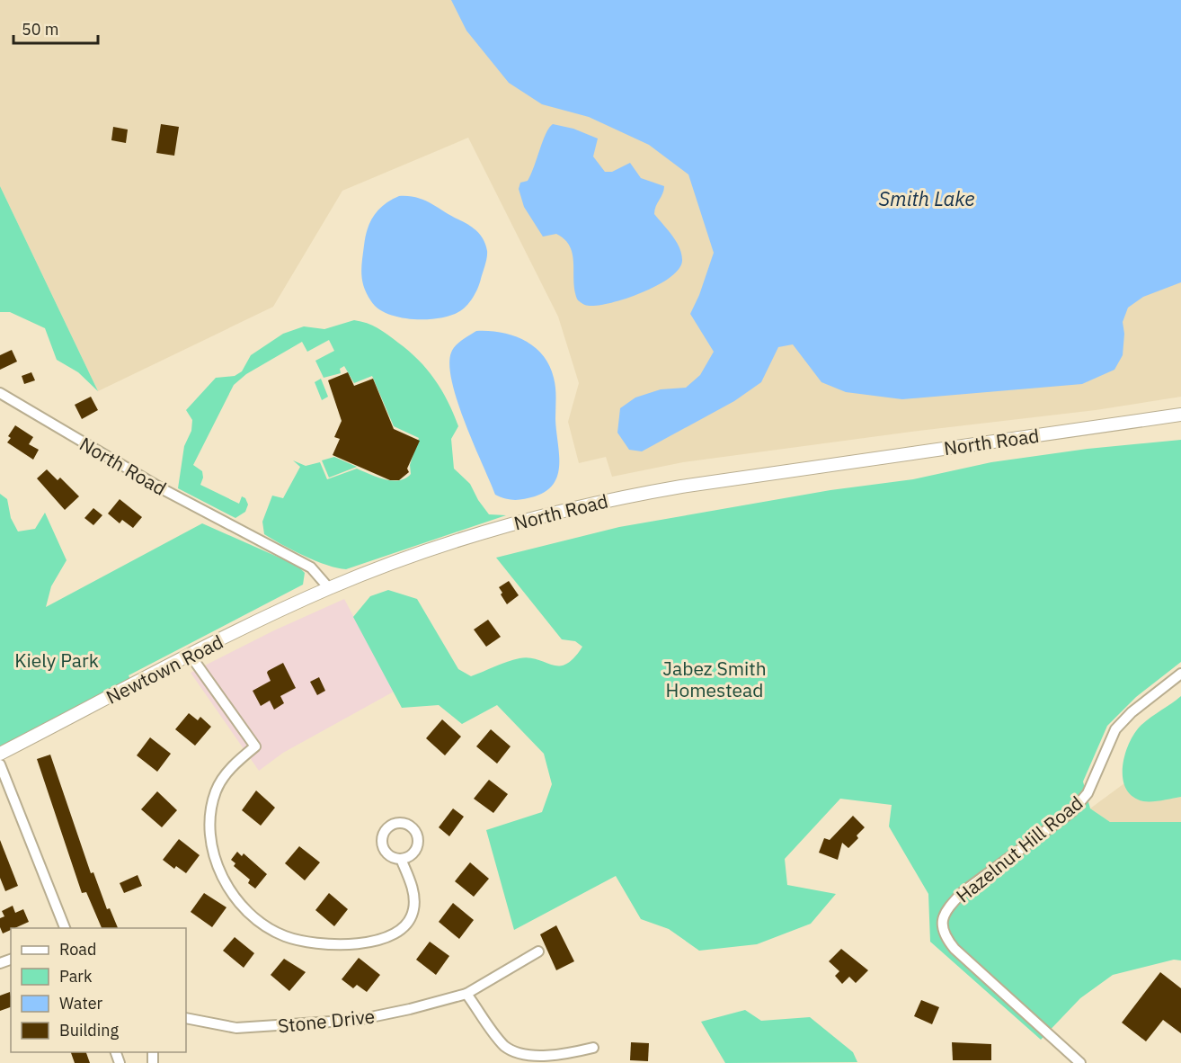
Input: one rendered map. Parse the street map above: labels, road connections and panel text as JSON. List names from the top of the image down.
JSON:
{
  "streets": {
    "main road": ["North Road", "Newtown Road"],
    "street": ["Hazelnut Hill Road", "Stone Drive"]
  },
  "crossings": [
    ["North Road", "Newtown Road"]
  ],
  "water": ["Smith Lake"],
  "parks": ["Kiely Park", "Jabez Smith Homestead"],
  "legend": [
    "Road",
    "Park",
    "Water",
    "Building"
  ],
  "scale_bar": "50 m"
}
